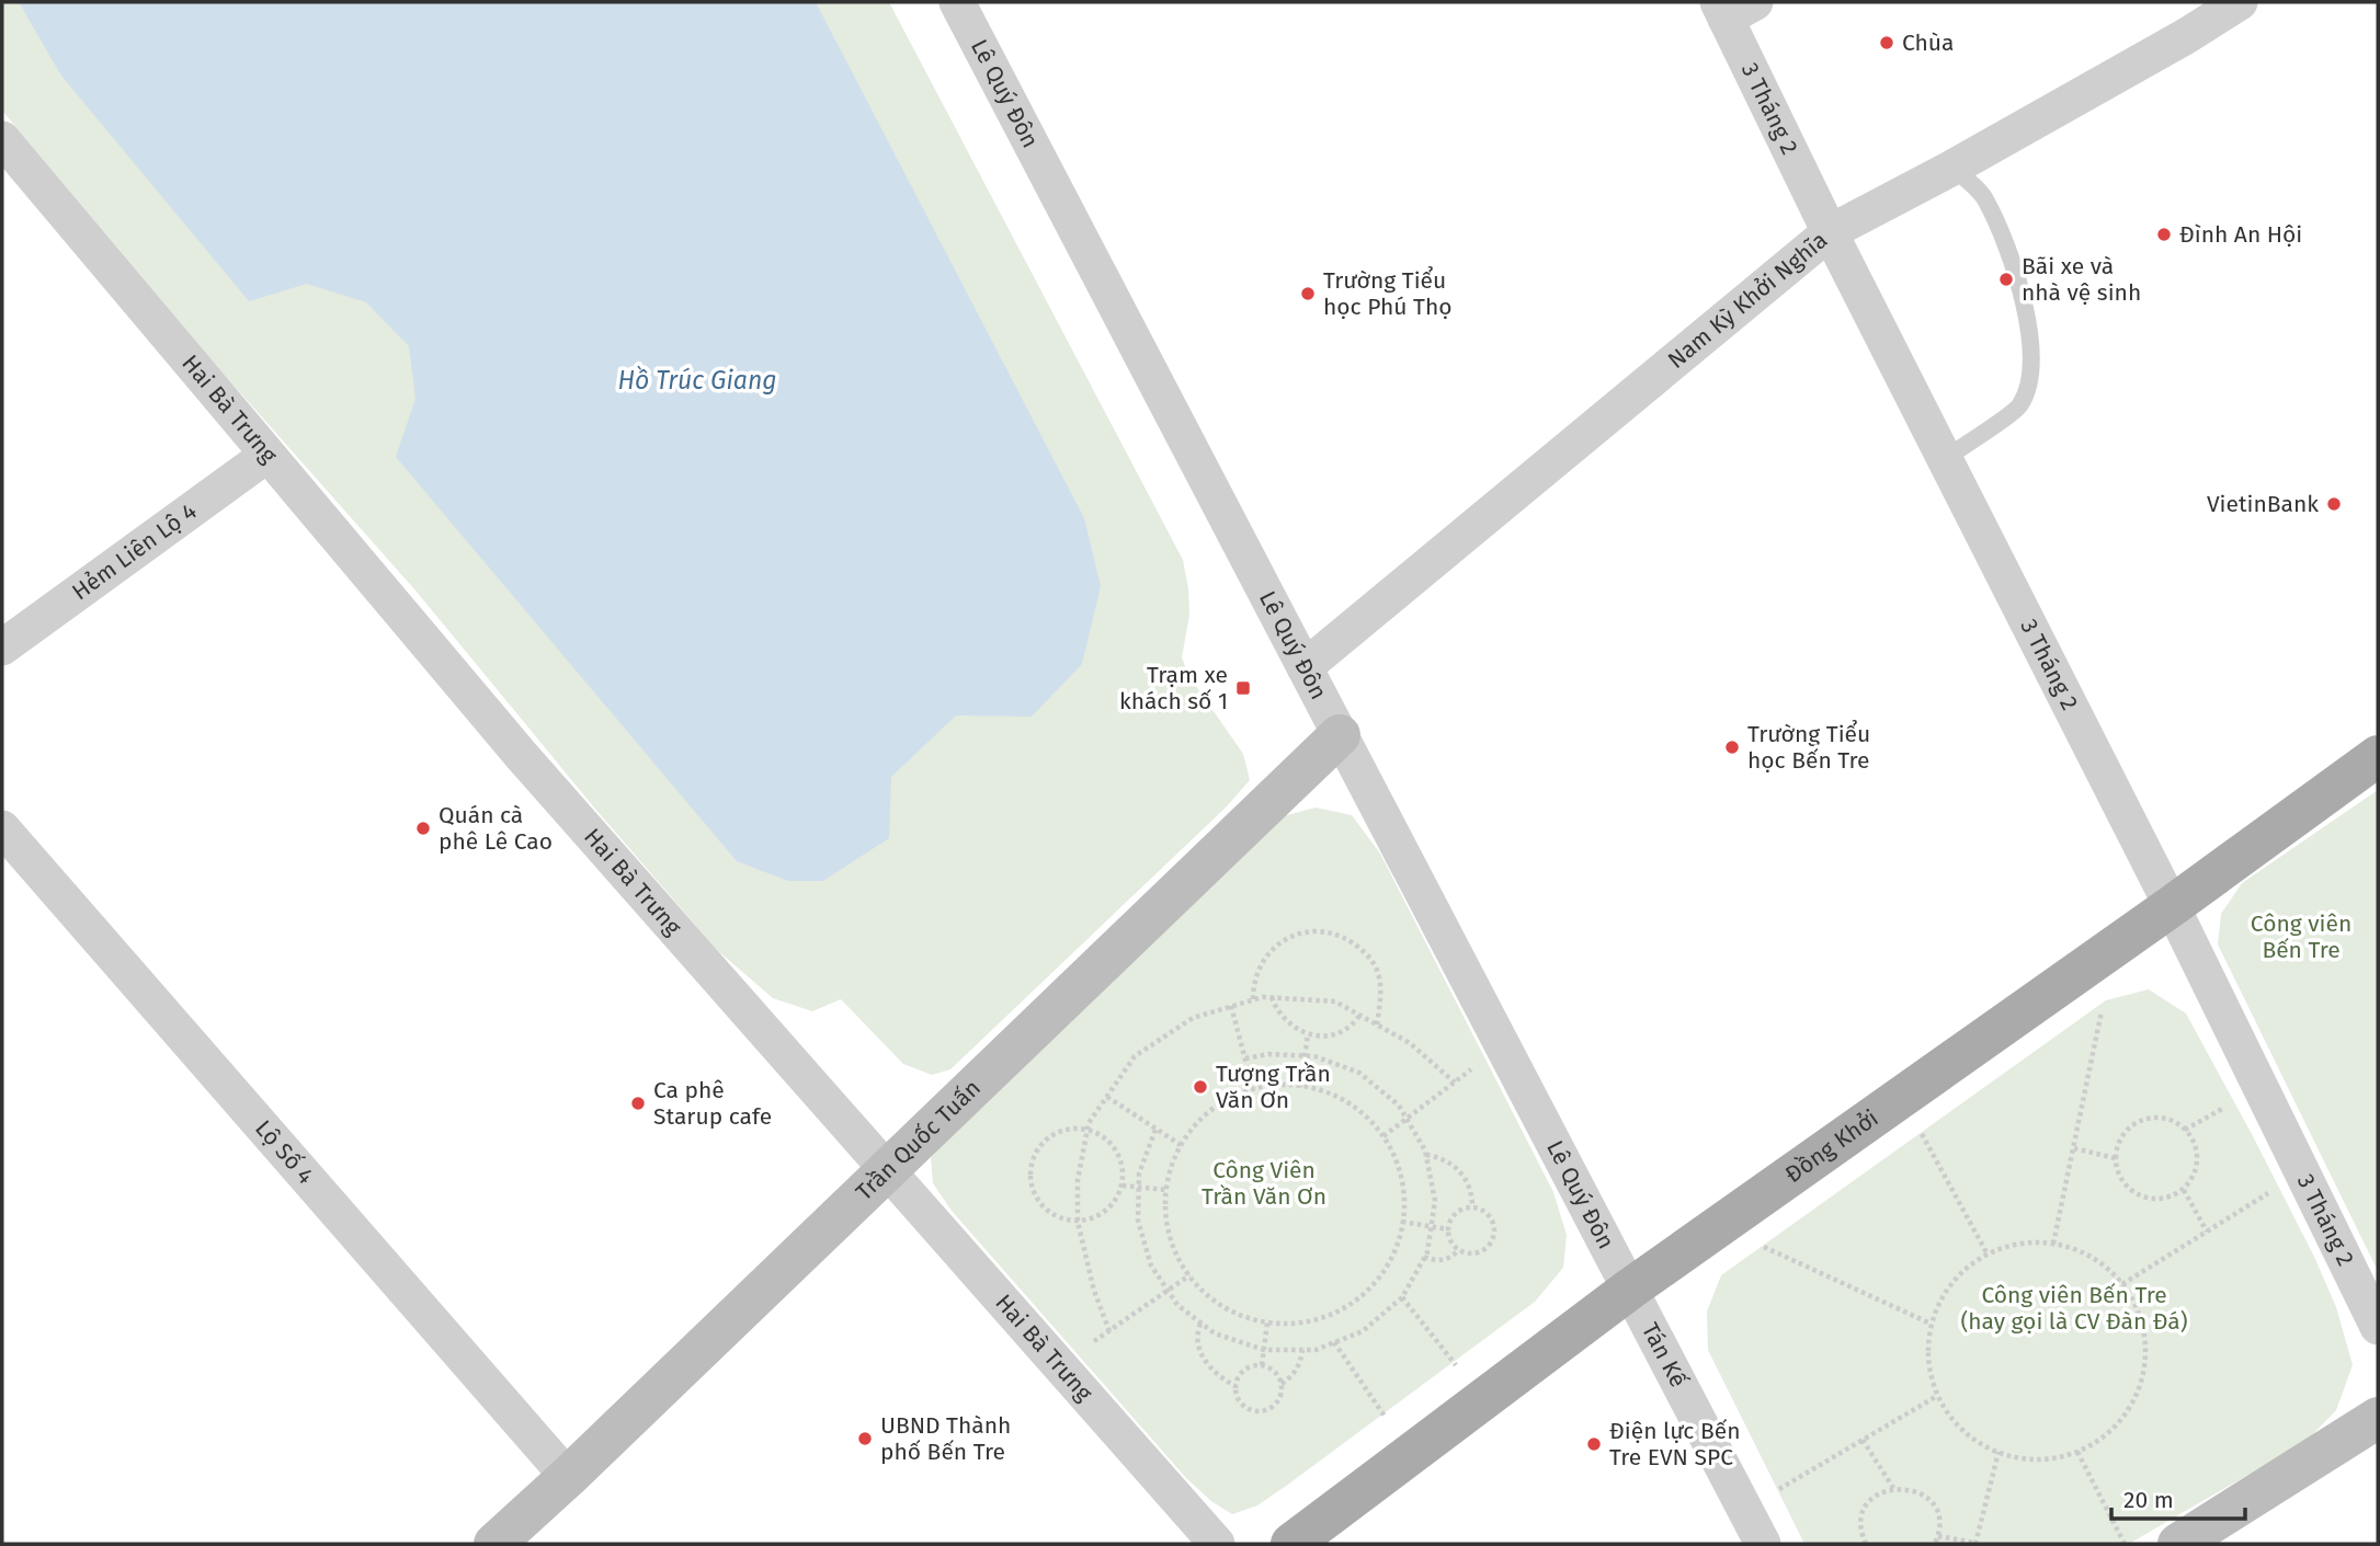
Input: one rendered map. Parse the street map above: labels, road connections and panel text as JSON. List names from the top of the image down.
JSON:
{
  "streets": {
    "main road": ["Đồng Khởi"],
    "street": [
      "Lê Quý Đôn",
      "3 Tháng 2",
      "Nam Kỳ Khởi Nghĩa",
      "Hai Bà Trưng",
      "Hẻm Liên Lộ 4",
      "Trần Quốc Tuấn",
      "Lộ Số 4",
      "Tán Kế"
    ]
  },
  "crossings": [
    ["Lê Quý Đôn", "Nam Kỳ Khởi Nghĩa"],
    ["Lê Quý Đôn", "Trần Quốc Tuấn"],
    ["Lê Quý Đôn", "Đồng Khởi"],
    ["Lê Quý Đôn", "Tán Kế"],
    ["3 Tháng 2", "Nam Kỳ Khởi Nghĩa"],
    ["3 Tháng 2", "Đồng Khởi"],
    ["Hai Bà Trưng", "Hẻm Liên Lộ 4"],
    ["Hai Bà Trưng", "Trần Quốc Tuấn"],
    ["Trần Quốc Tuấn", "Lộ Số 4"],
    ["Đồng Khởi", "Tán Kế"]
  ],
  "water": ["Hồ Trúc Giang"],
  "parks": ["Công viên Bến Tre", "Công Viên Trần Văn Ơn", "Công viên Bến Tre (hay gọi là CV Đàn Đá)"],
  "places": {
    "other": [
      "Chùa",
      "Đình An Hội",
      "Bãi xe và nhà vệ sinh",
      "Trường Tiểu học Phú Thọ",
      "VietinBank",
      "Trường Tiểu học Bến Tre",
      "Quán cà phê Lê Cao",
      "Tượng Trần Văn Ơn",
      "Ca phê Starup cafe",
      "UBND Thành phố Bến Tre",
      "Điện lực Bến Tre EVN SPC"
    ],
    "transit": ["Trạm xe khách số 1"]
  },
  "scale_bar": "20 m"
}
